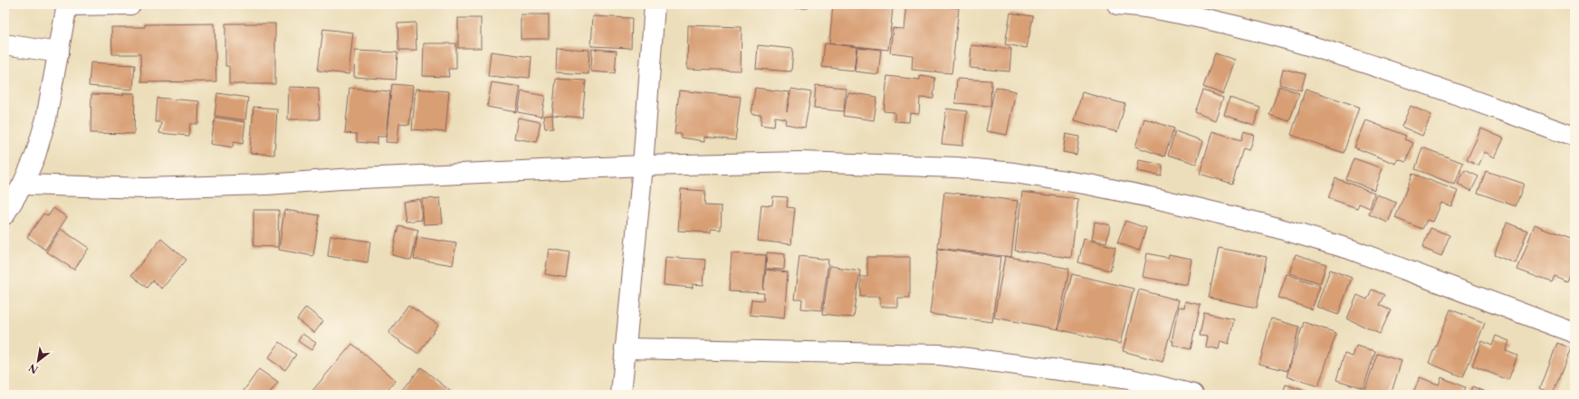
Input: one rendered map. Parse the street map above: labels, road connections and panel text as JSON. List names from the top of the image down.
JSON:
{
  "north": "bottom left"
}
